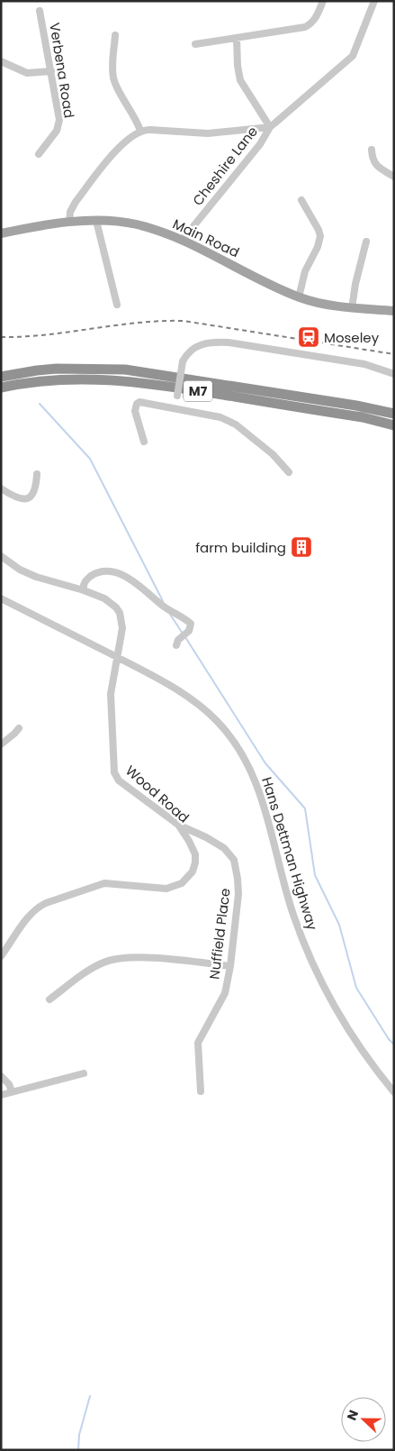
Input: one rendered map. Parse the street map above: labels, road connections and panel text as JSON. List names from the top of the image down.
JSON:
{
  "streets": {
    "highway": ["M7"],
    "main road": ["Main Road"],
    "street": [
      "Verbena Road",
      "Cheshire Lane",
      "Wood Road",
      "Hans Dettman Highway",
      "Nuffield Place"
    ]
  },
  "crossings": [
    ["Cheshire Lane", "Main Road"],
    ["Wood Road", "Hans Dettman Highway"],
    ["Wood Road", "Nuffield Place"]
  ],
  "places": {
    "station": ["Moseley"],
    "building": ["farm building"]
  },
  "north": "left"
}
